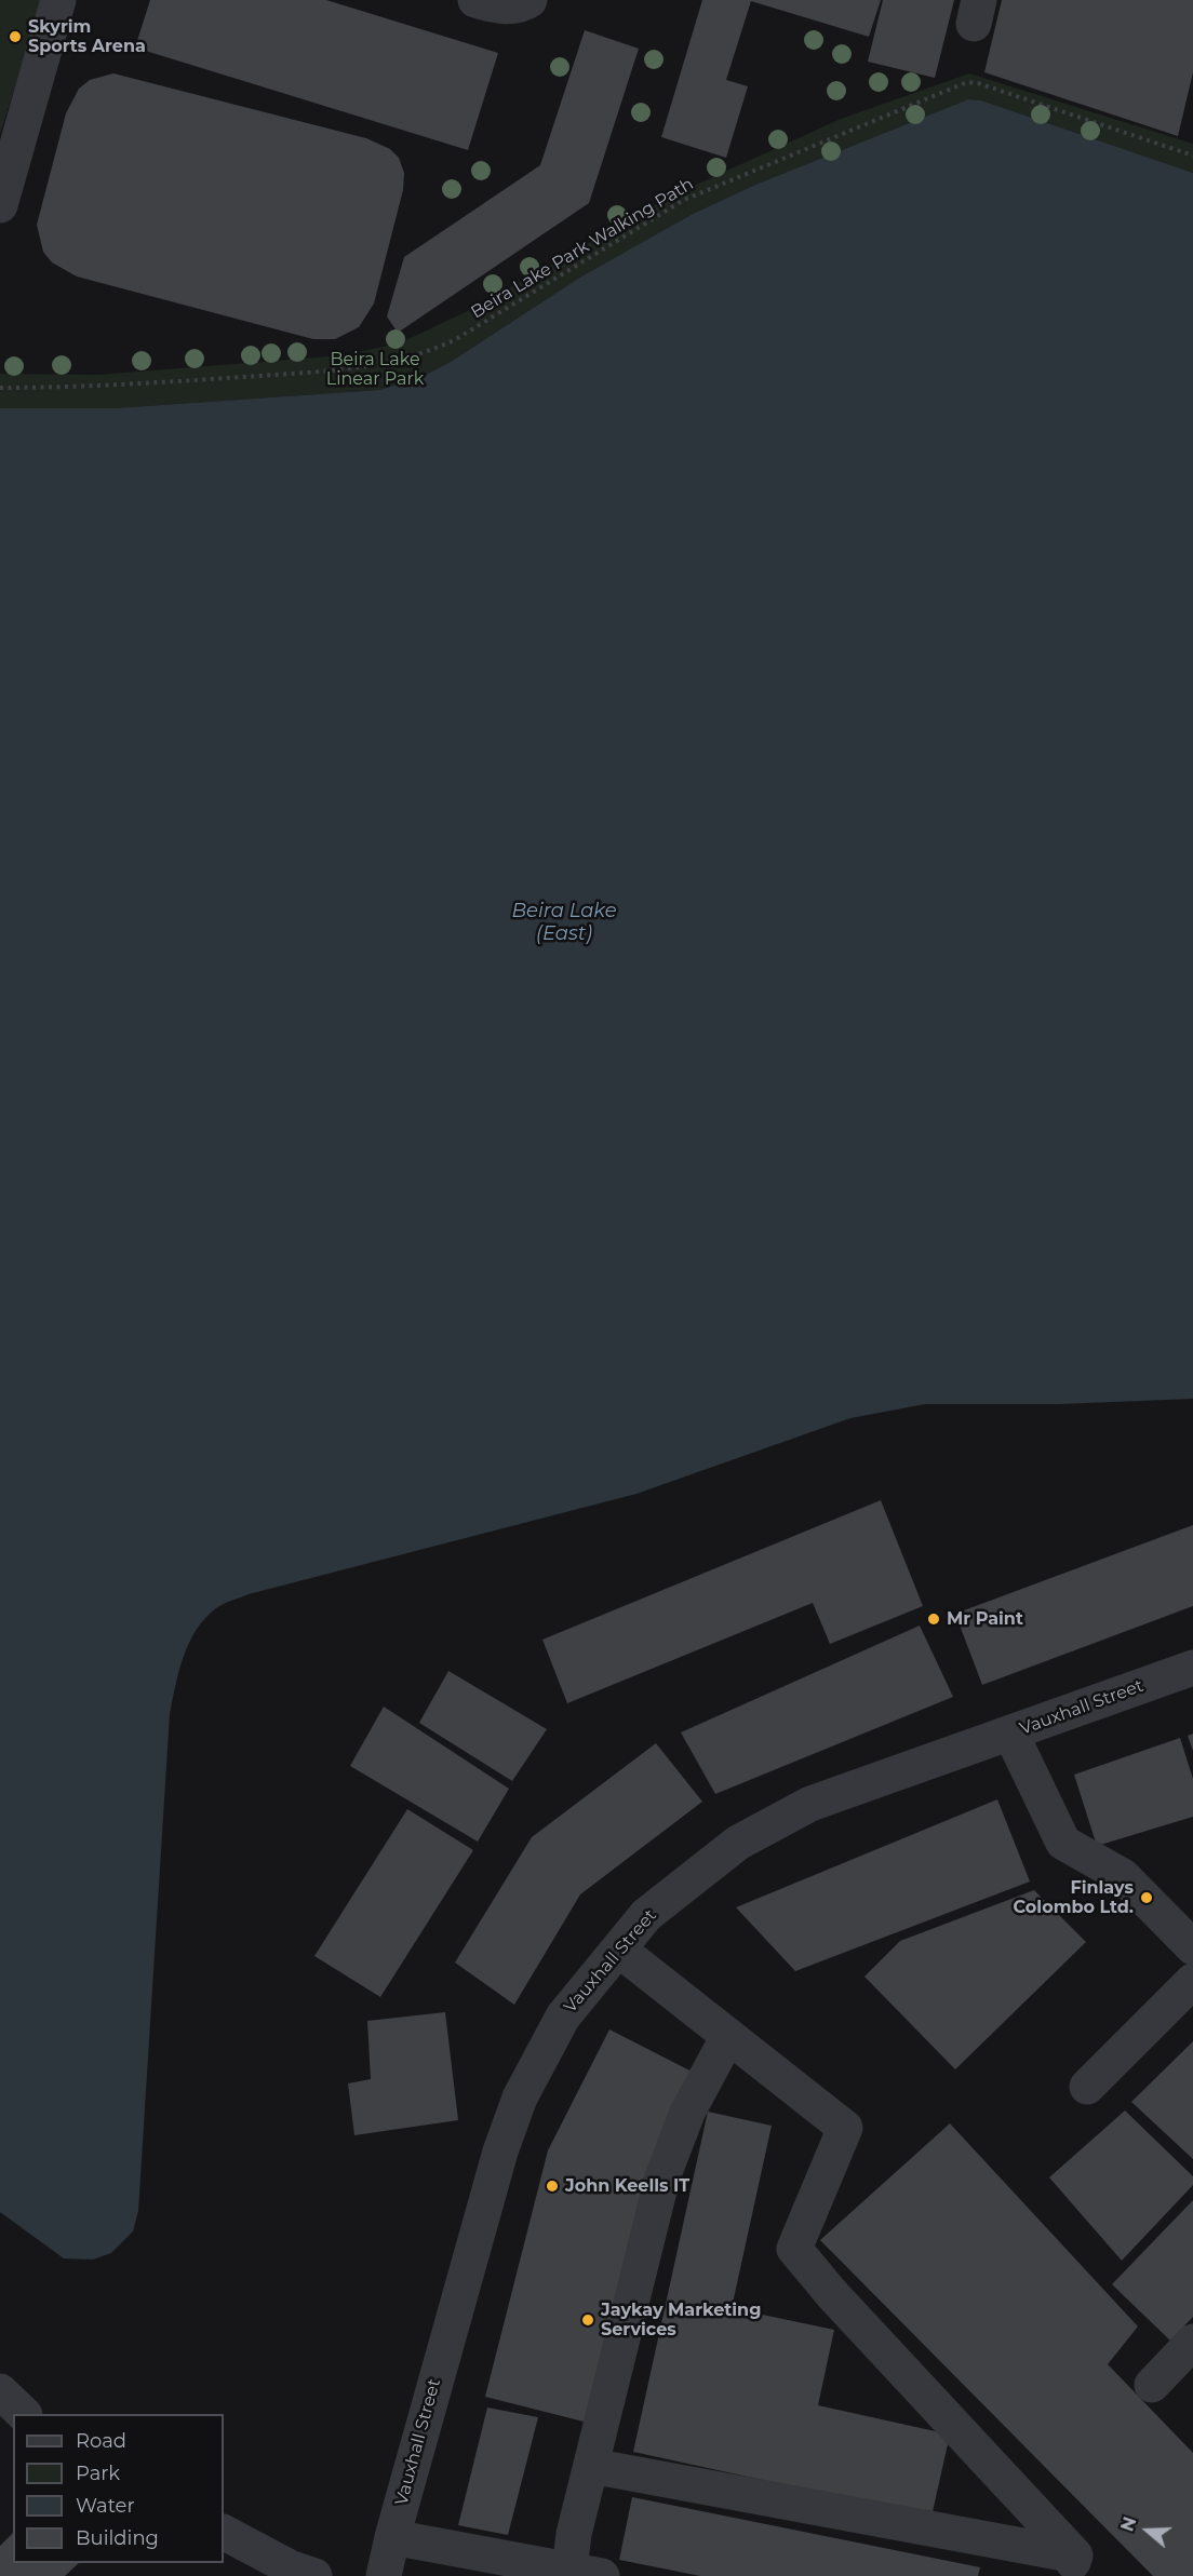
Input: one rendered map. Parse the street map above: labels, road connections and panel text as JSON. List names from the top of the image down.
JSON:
{
  "streets": {
    "street": ["Vauxhall Street"],
    "path": ["Beira Lake Park Walking Path"]
  },
  "water": ["Beira Lake (East)"],
  "parks": ["Beira Lake Linear Park"],
  "places": [
    "Skyrim Sports Arena",
    "Mr Paint",
    "Finlays Colombo Ltd.",
    "John Keells IT",
    "Jaykay Marketing Services"
  ],
  "legend": [
    "Road",
    "Park",
    "Water",
    "Building"
  ],
  "north": "left"
}
